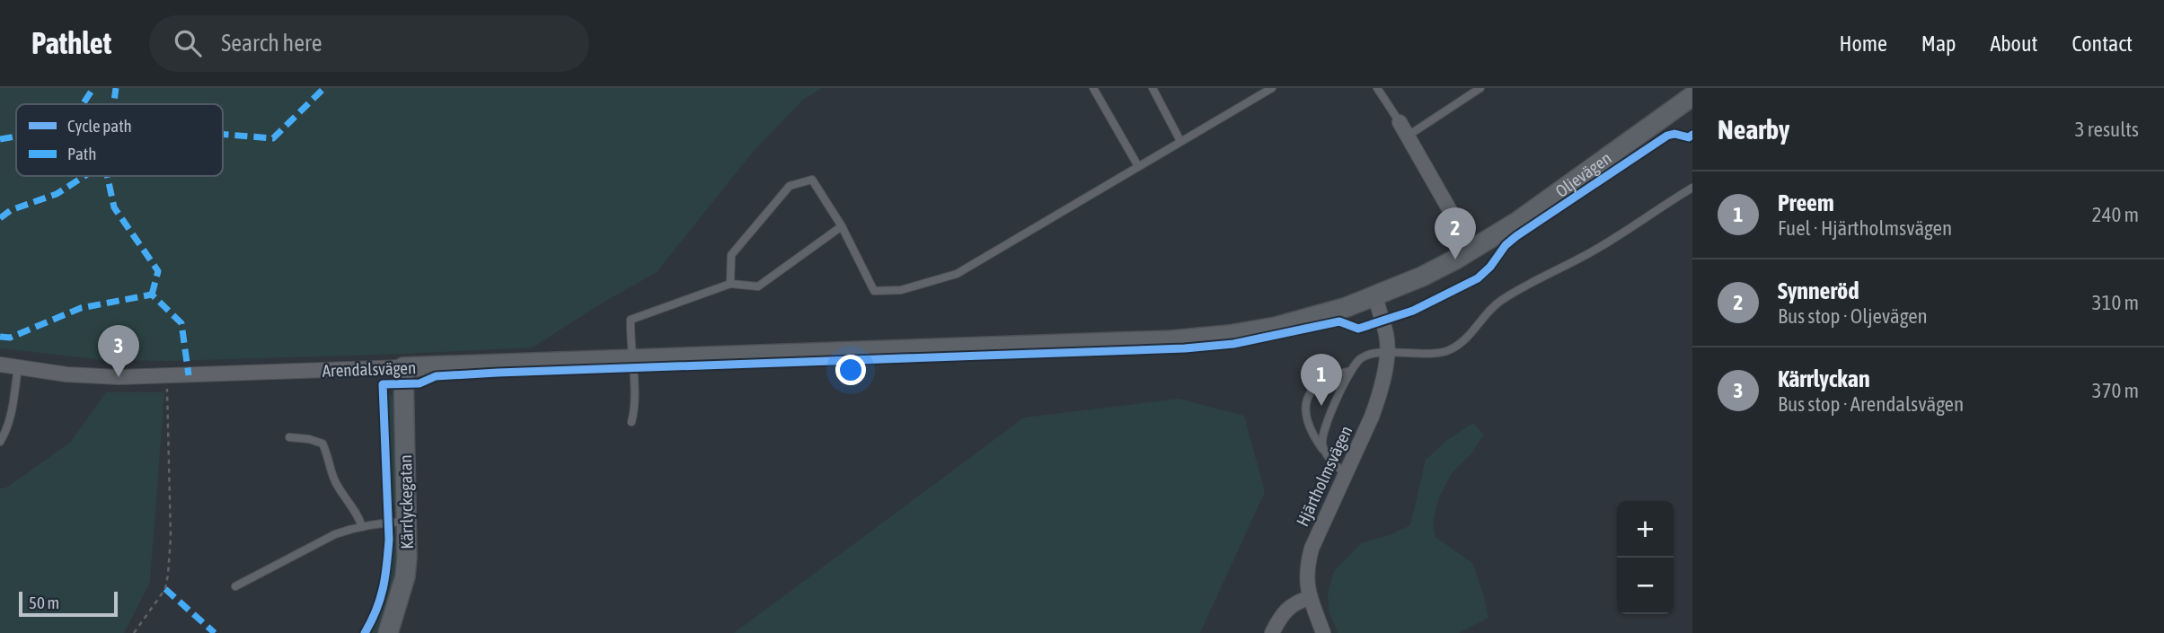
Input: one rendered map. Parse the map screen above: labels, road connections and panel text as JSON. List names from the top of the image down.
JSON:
{
  "streets": {
    "street": [
      "Oljevägen",
      "Arendalsvägen",
      "Hjärtholmsvägen",
      "Kärrlyckegatan"
    ]
  },
  "crossings": [
    ["Oljevägen", "Arendalsvägen"],
    ["Oljevägen", "Hjärtholmsvägen"],
    ["Arendalsvägen", "Hjärtholmsvägen"],
    ["Arendalsvägen", "Kärrlyckegatan"]
  ],
  "legend": ["Cycle path", "Path"],
  "scale_bar": "50 m",
  "page": {
    "header": "Pathlet",
    "search": "Search here",
    "nav": [
      "Home",
      "Map",
      "About",
      "Contact"
    ],
    "heading": ["Nearby", "3 results"],
    "list": [
      {
        "mark": "1",
        "name": "Preem",
        "note": "Fuel · Hjärtholmsvägen",
        "value": "240 m"
      },
      {
        "mark": "2",
        "name": "Synneröd",
        "note": "Bus stop · Oljevägen",
        "value": "310 m"
      },
      {
        "mark": "3",
        "name": "Kärrlyckan",
        "note": "Bus stop · Arendalsvägen",
        "value": "370 m"
      }
    ],
    "pins": ["2", "3", "1"],
    "map_buttons": ["+", "−"],
    "scale": "50 m"
  }
}
